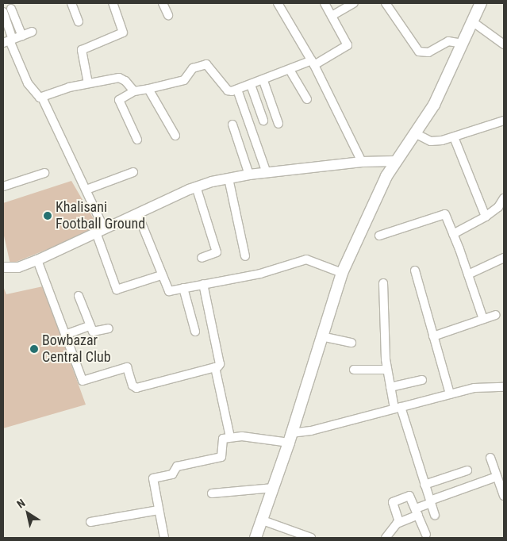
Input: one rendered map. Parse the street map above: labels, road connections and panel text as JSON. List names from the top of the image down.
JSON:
{
  "places": ["Khalisani Football Ground", "Bowbazar Central Club"],
  "north": "top left"
}
